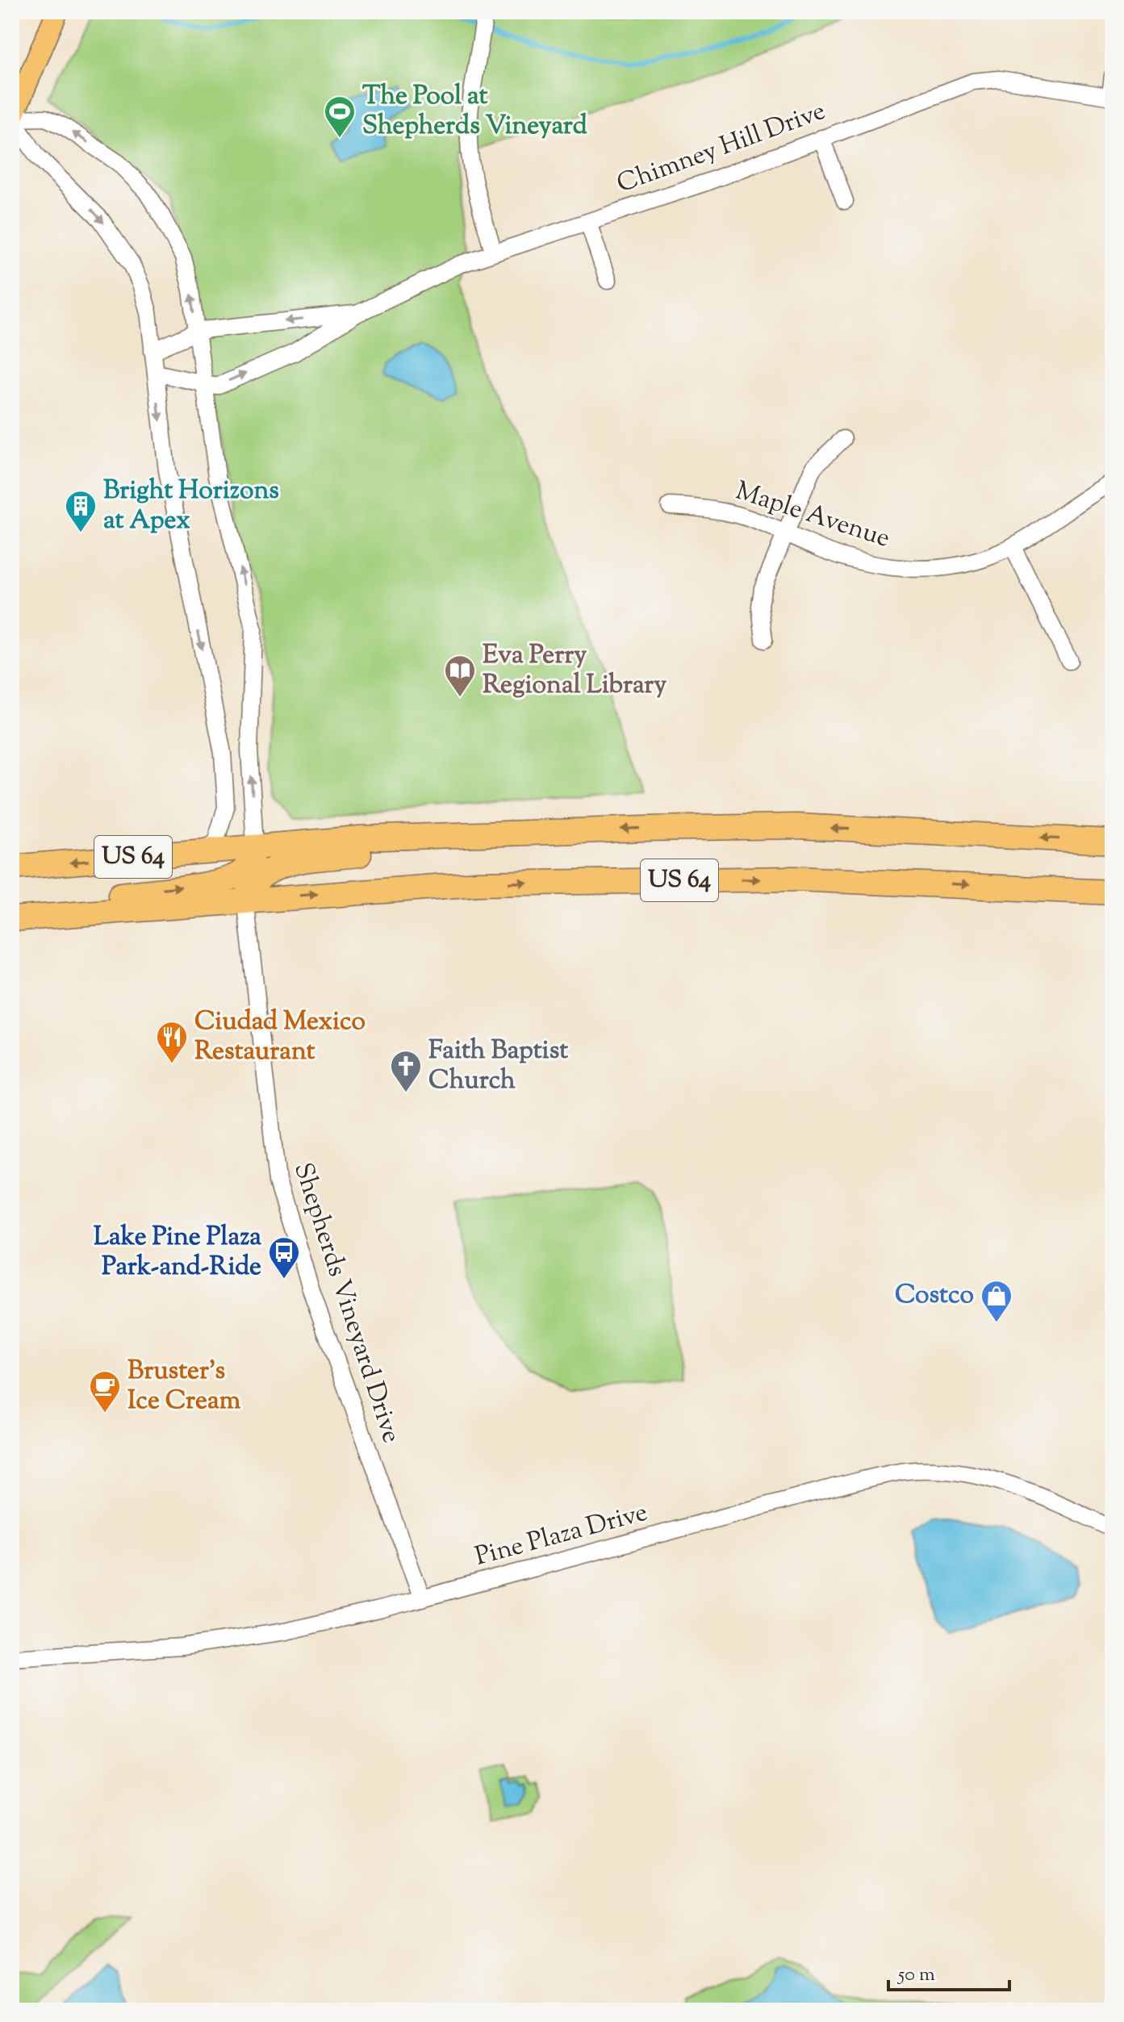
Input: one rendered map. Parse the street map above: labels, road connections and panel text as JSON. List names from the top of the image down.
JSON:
{
  "streets": {
    "highway": ["US 64"],
    "street": [
      "Chimney Hill Drive",
      "Maple Avenue",
      "Shepherds Vineyard Drive",
      "Pine Plaza Drive"
    ]
  },
  "crossings": [
    ["US 64", "Shepherds Vineyard Drive"],
    ["Shepherds Vineyard Drive", "Pine Plaza Drive"]
  ],
  "places": {
    "sports": ["The Pool at Shepherds Vineyard"],
    "building": ["Bright Horizons at Apex"],
    "library": ["Eva Perry Regional Library"],
    "restaurant": ["Ciudad Mexico Restaurant"],
    "church": ["Faith Baptist Church"],
    "bus stop": ["Lake Pine Plaza Park-and-Ride"],
    "shop": ["Costco"],
    "cafe": ["Bruster's Ice Cream"]
  },
  "scale_bar": "50 m"
}
